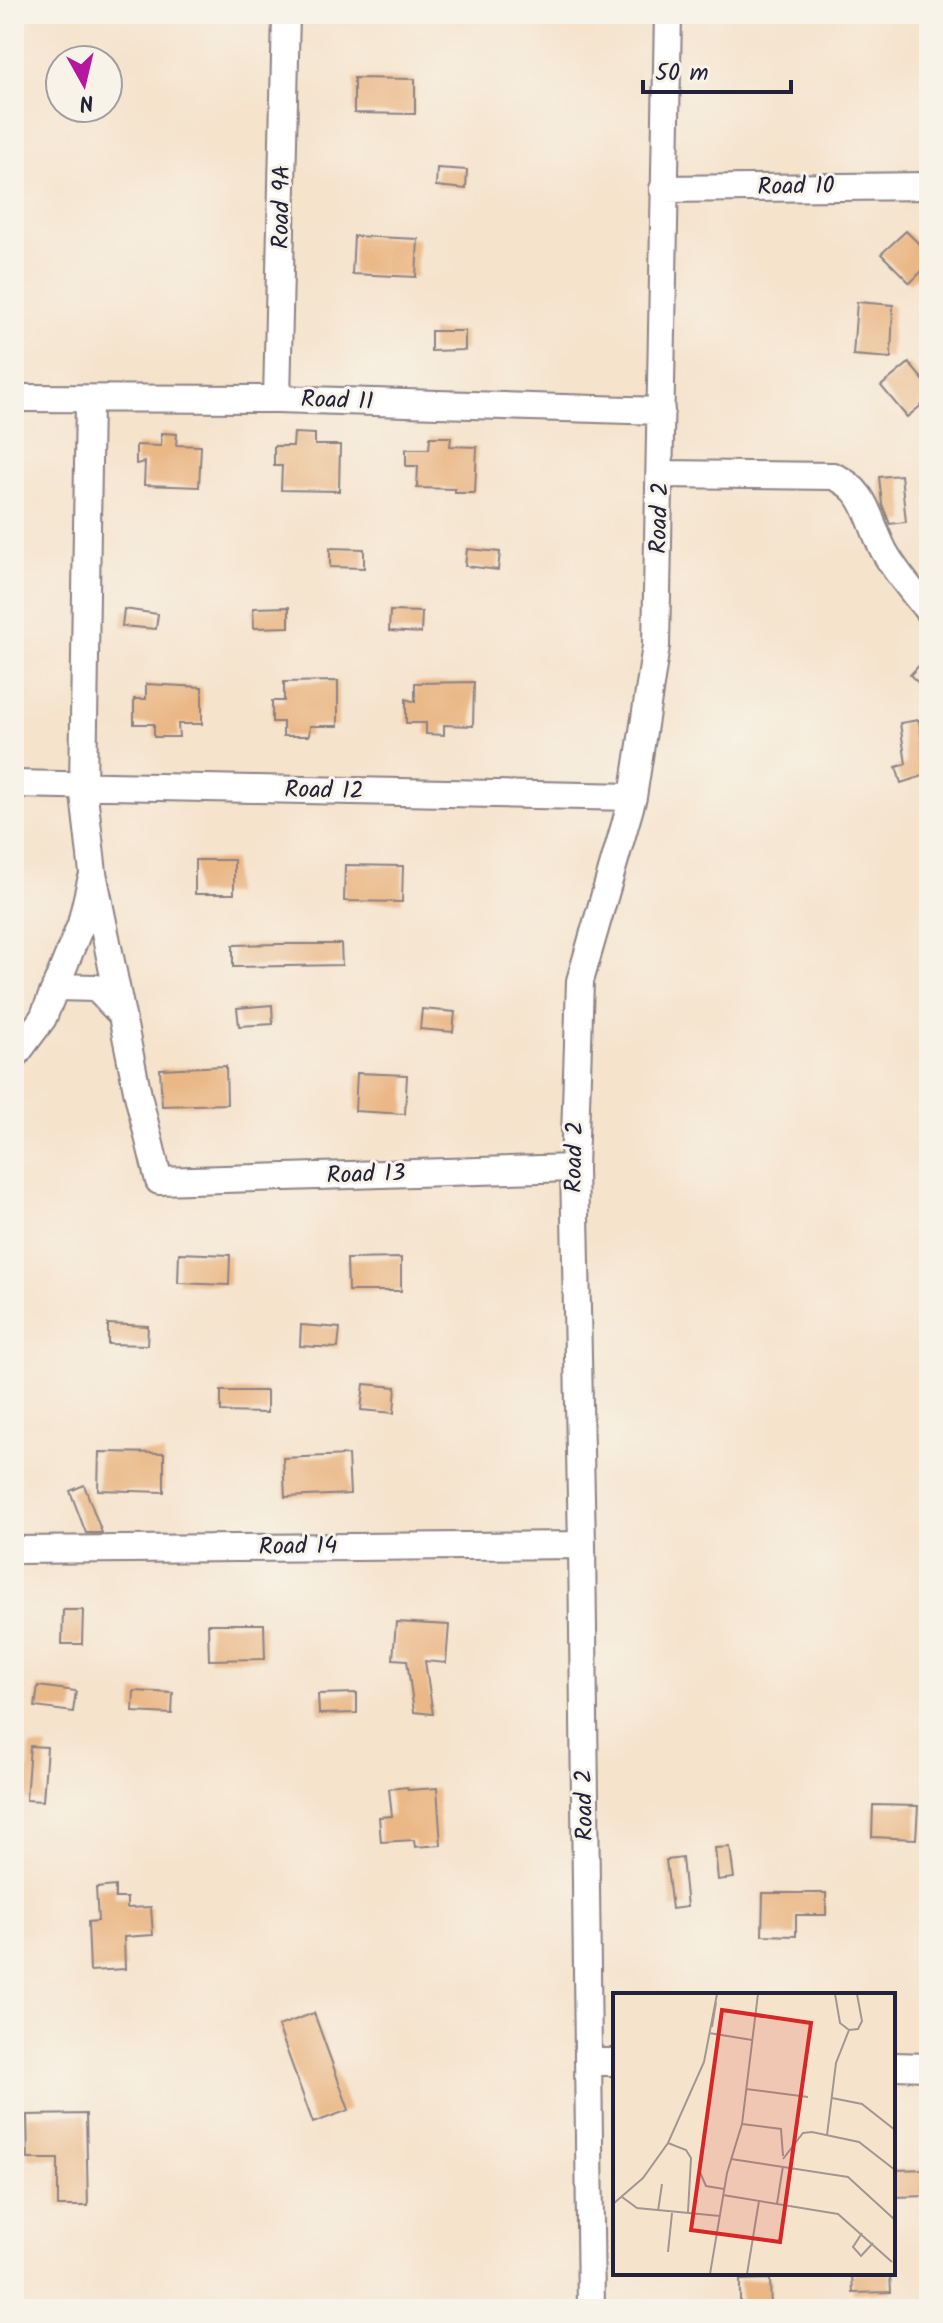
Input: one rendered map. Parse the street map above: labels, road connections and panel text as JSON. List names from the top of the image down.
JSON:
{
  "streets": {
    "street": [
      "Road 10",
      "Road 9A",
      "Road 11",
      "Road 2",
      "Road 12",
      "Road 13",
      "Road 14"
    ]
  },
  "crossings": [
    ["Road 10", "Road 2"],
    ["Road 9A", "Road 11"],
    ["Road 11", "Road 2"],
    ["Road 2", "Road 12"],
    ["Road 2", "Road 13"],
    ["Road 2", "Road 14"]
  ],
  "scale_bar": "50 m",
  "north": "bottom"
}
